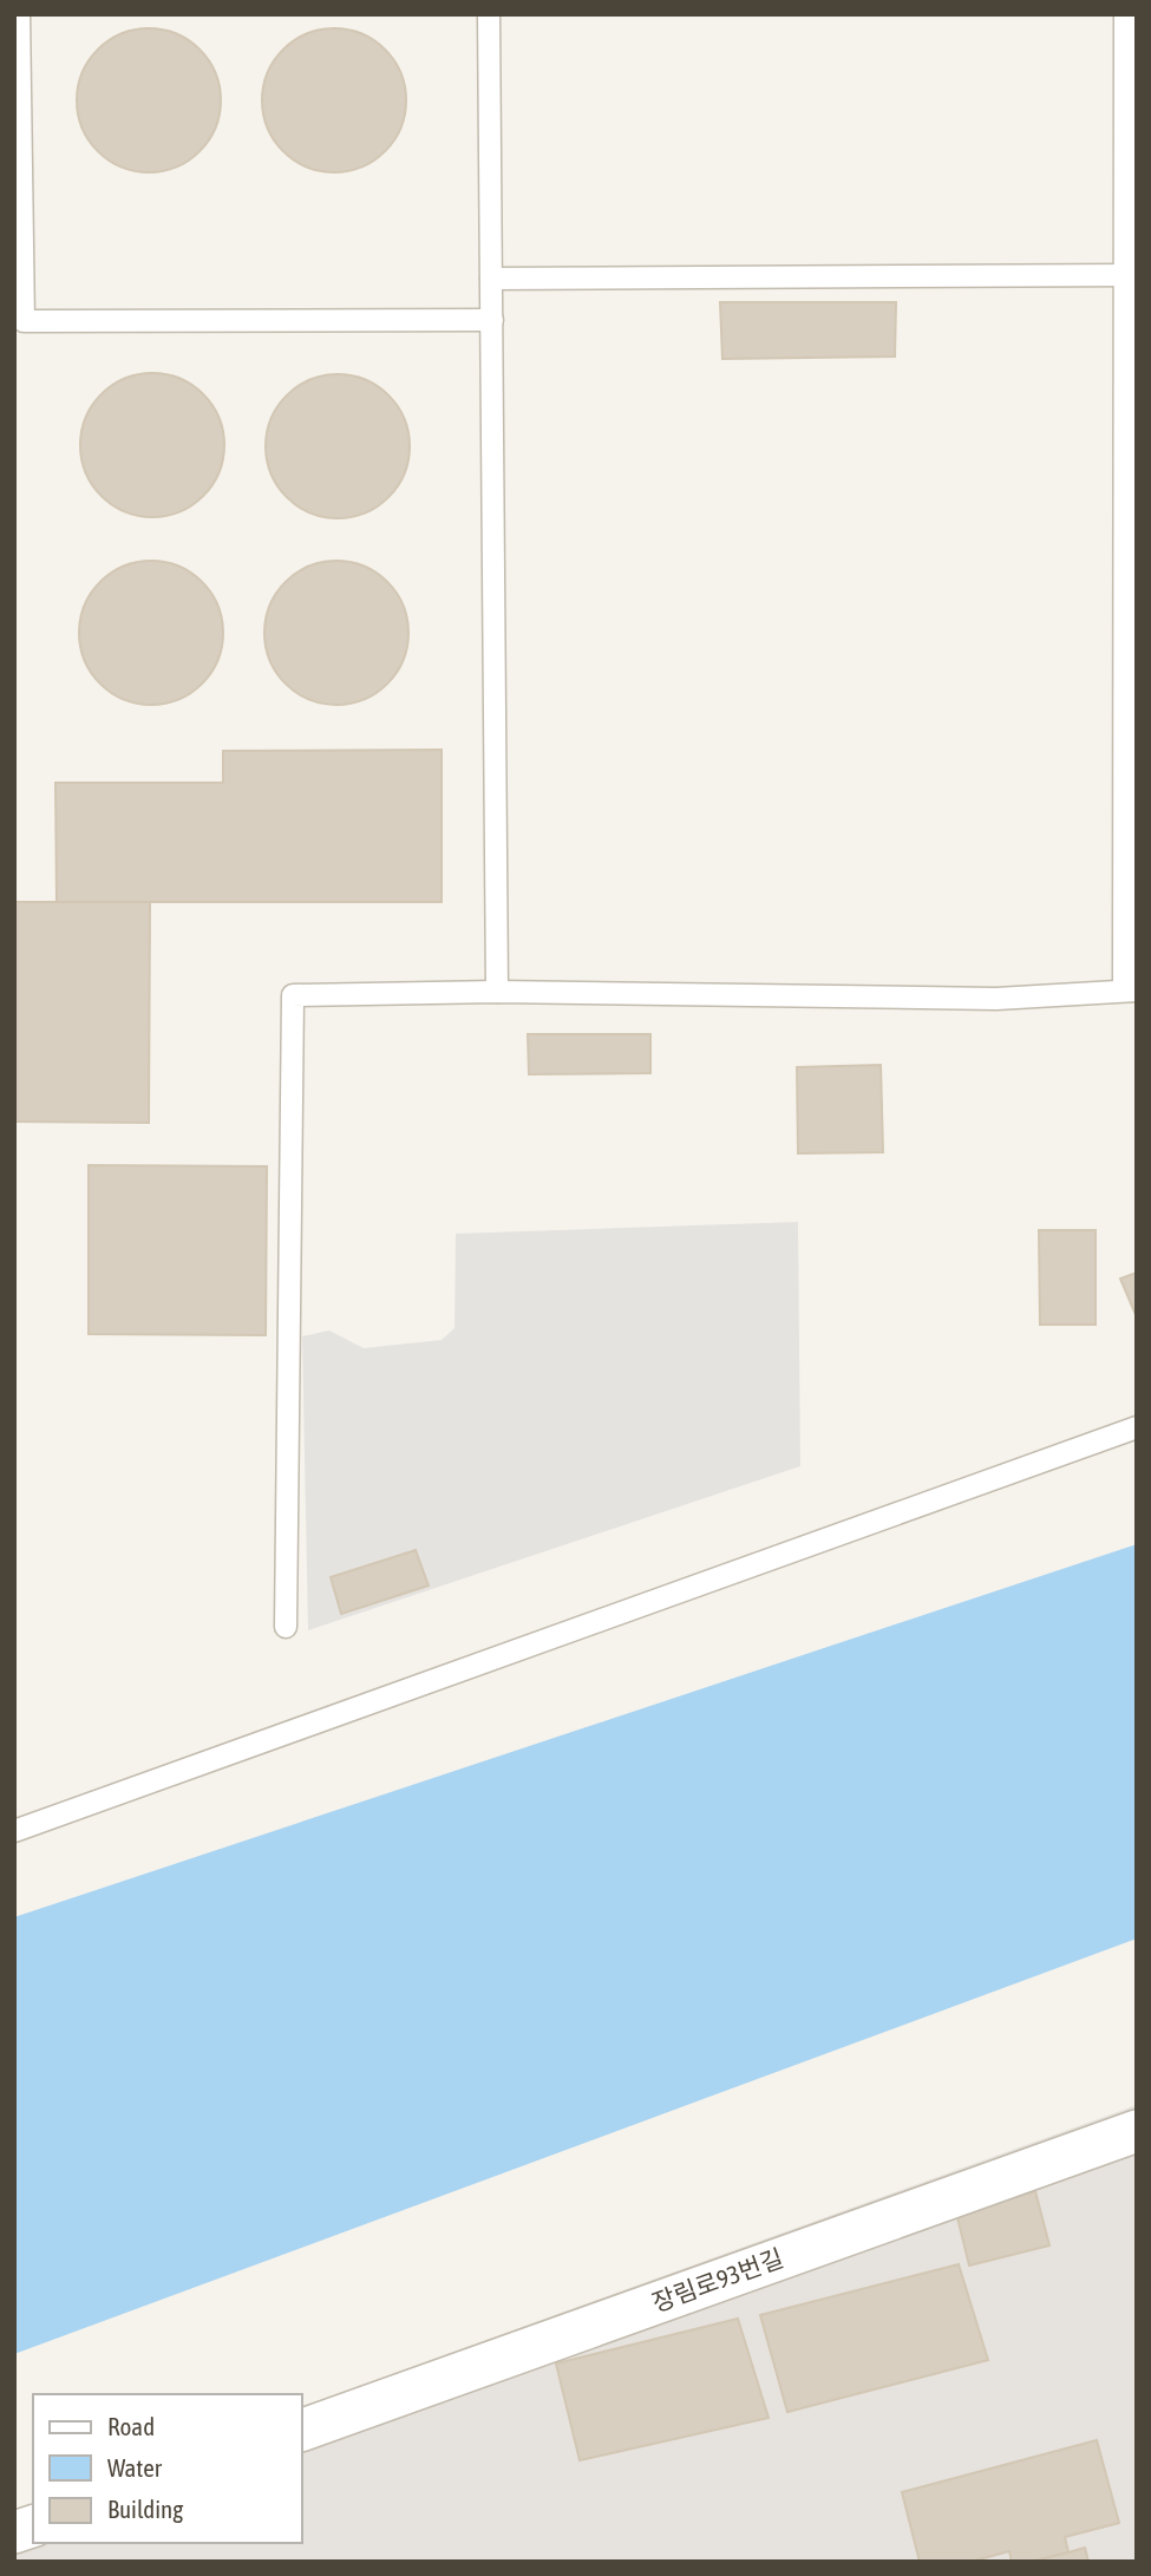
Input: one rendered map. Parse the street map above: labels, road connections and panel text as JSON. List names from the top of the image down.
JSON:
{
  "streets": {
    "street": ["장림로93번길"]
  },
  "legend": ["Road", "Water", "Building"]
}
